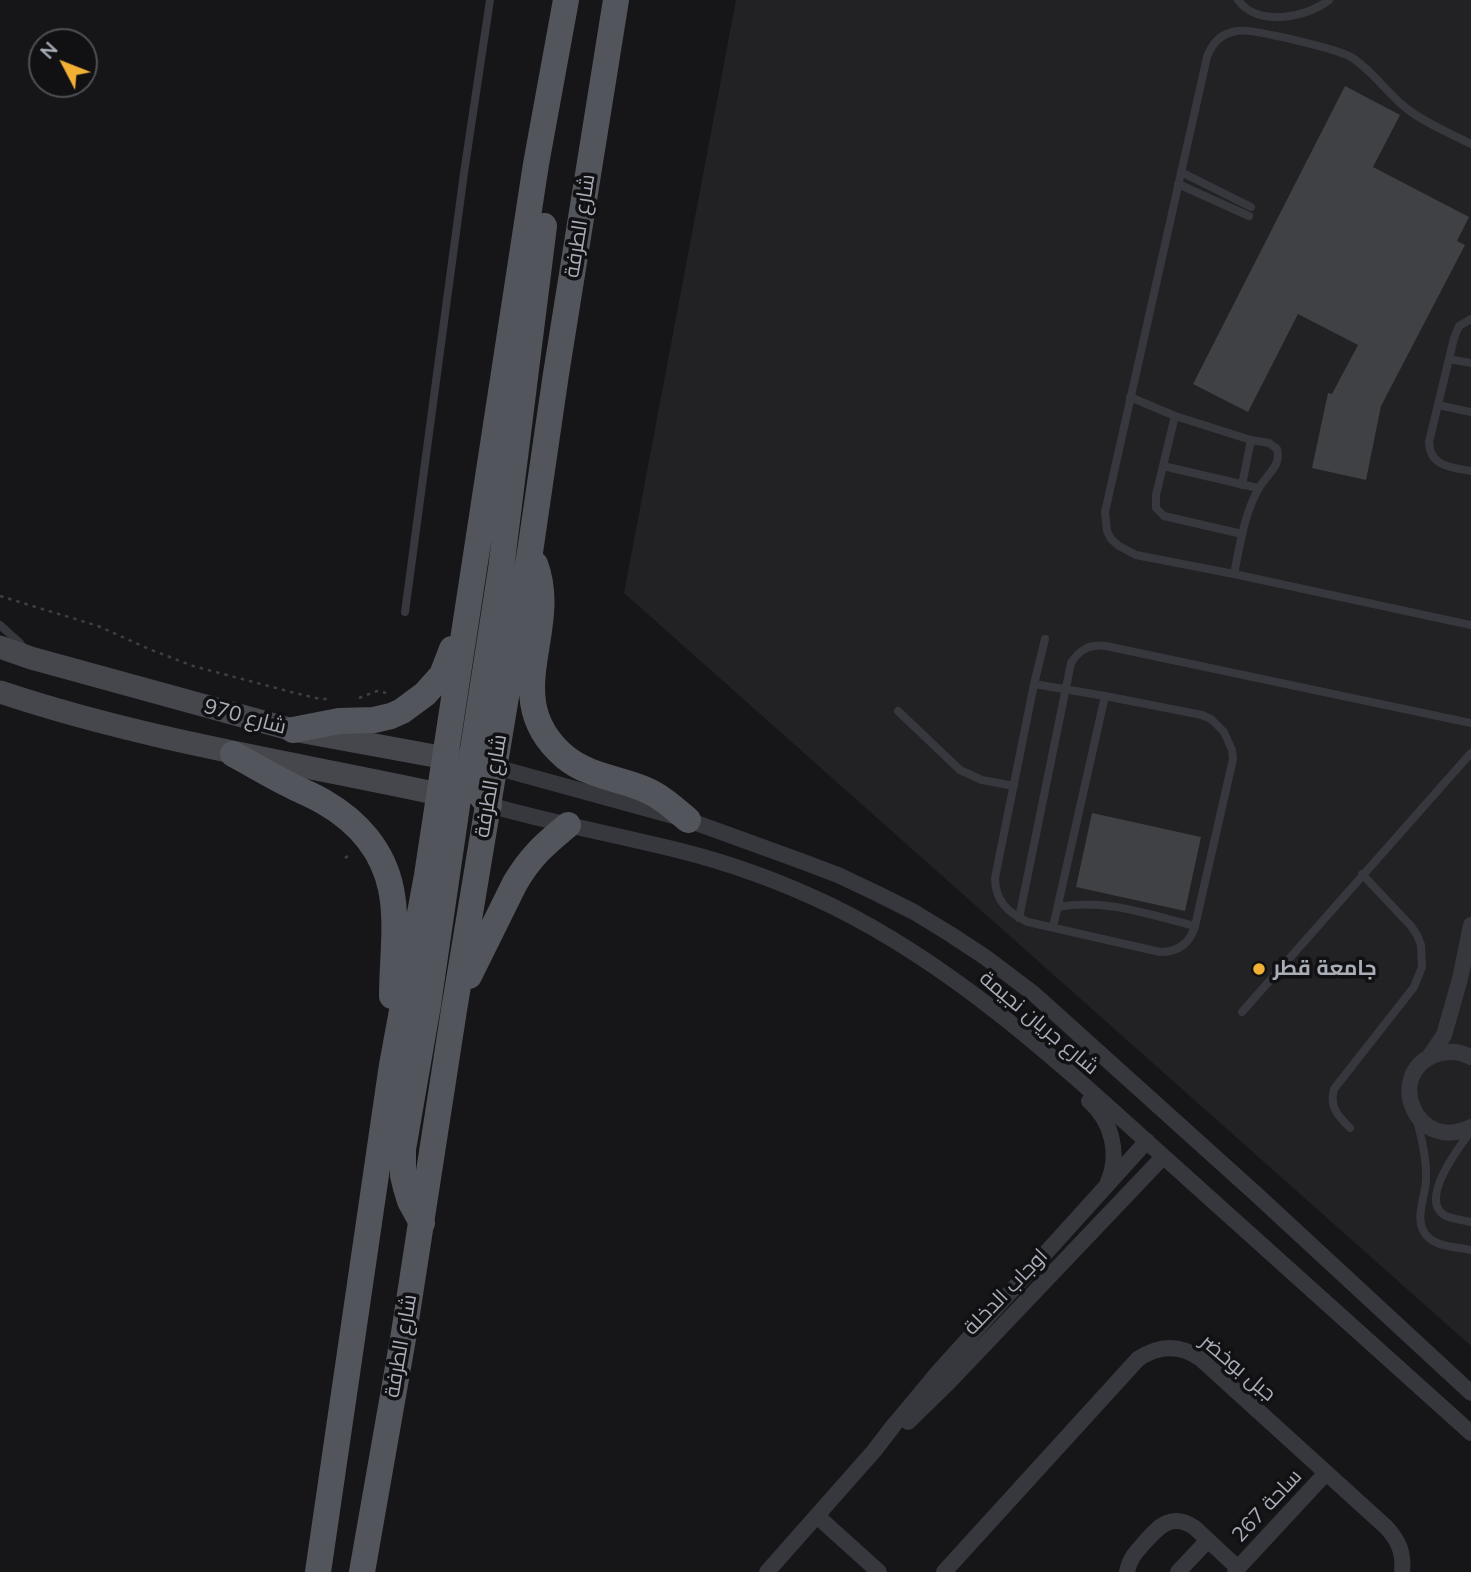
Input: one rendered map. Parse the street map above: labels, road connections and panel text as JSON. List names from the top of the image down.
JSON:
{
  "streets": {
    "main road": ["شارع الطرفة", "شارع 970"],
    "street": [
      "شارع جريان نجيمة",
      "اوجاب الدخلة",
      "جبل بوخضر",
      "ساحة 267"
    ]
  },
  "crossings": [
    ["شارع الطرفة", "شارع 970"],
    ["شارع الطرفة", "شارع جريان نجيمة"],
    ["شارع 970", "شارع جريان نجيمة"],
    ["شارع جريان نجيمة", "اوجاب الدخلة"],
    ["جبل بوخضر", "ساحة 267"]
  ],
  "places": ["جامعة قطر"],
  "north": "top left"
}
